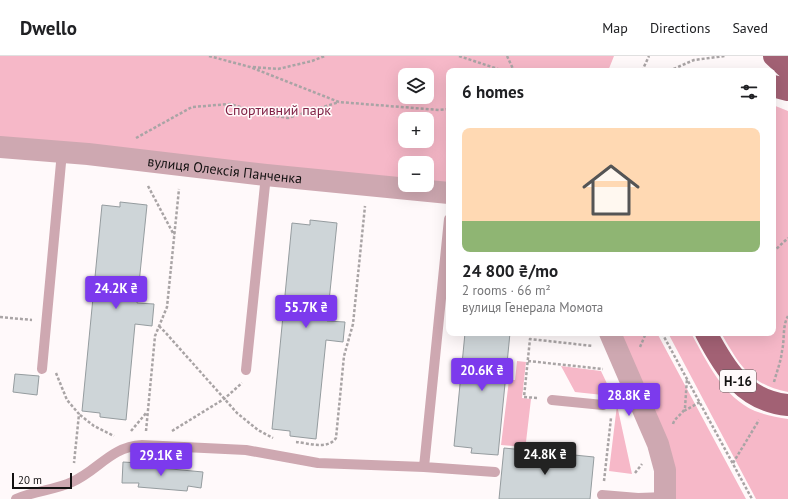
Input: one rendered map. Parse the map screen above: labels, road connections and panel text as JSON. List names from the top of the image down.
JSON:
{
  "streets": {
    "main road": ["Н-16"],
    "street": ["вулиця Олексія Панченка"]
  },
  "parks": ["Спортивний парк"],
  "scale_bar": "20 m",
  "page": {
    "header": "Dwello",
    "nav": ["Map", "Directions", "Saved"],
    "map_buttons": ["+", "−"],
    "heading": "6 homes",
    "list": [
      {
        "name": "24 800 ₴/mo",
        "note": "2 rooms · 66 m² · вулиця Генерала Момота"
      }
    ],
    "price": [
      "24.2K ₴",
      "55.7K ₴",
      "20.6K ₴",
      "28.8K ₴",
      "24.8K ₴",
      "29.1K ₴"
    ],
    "scale": "20 m"
  }
}
